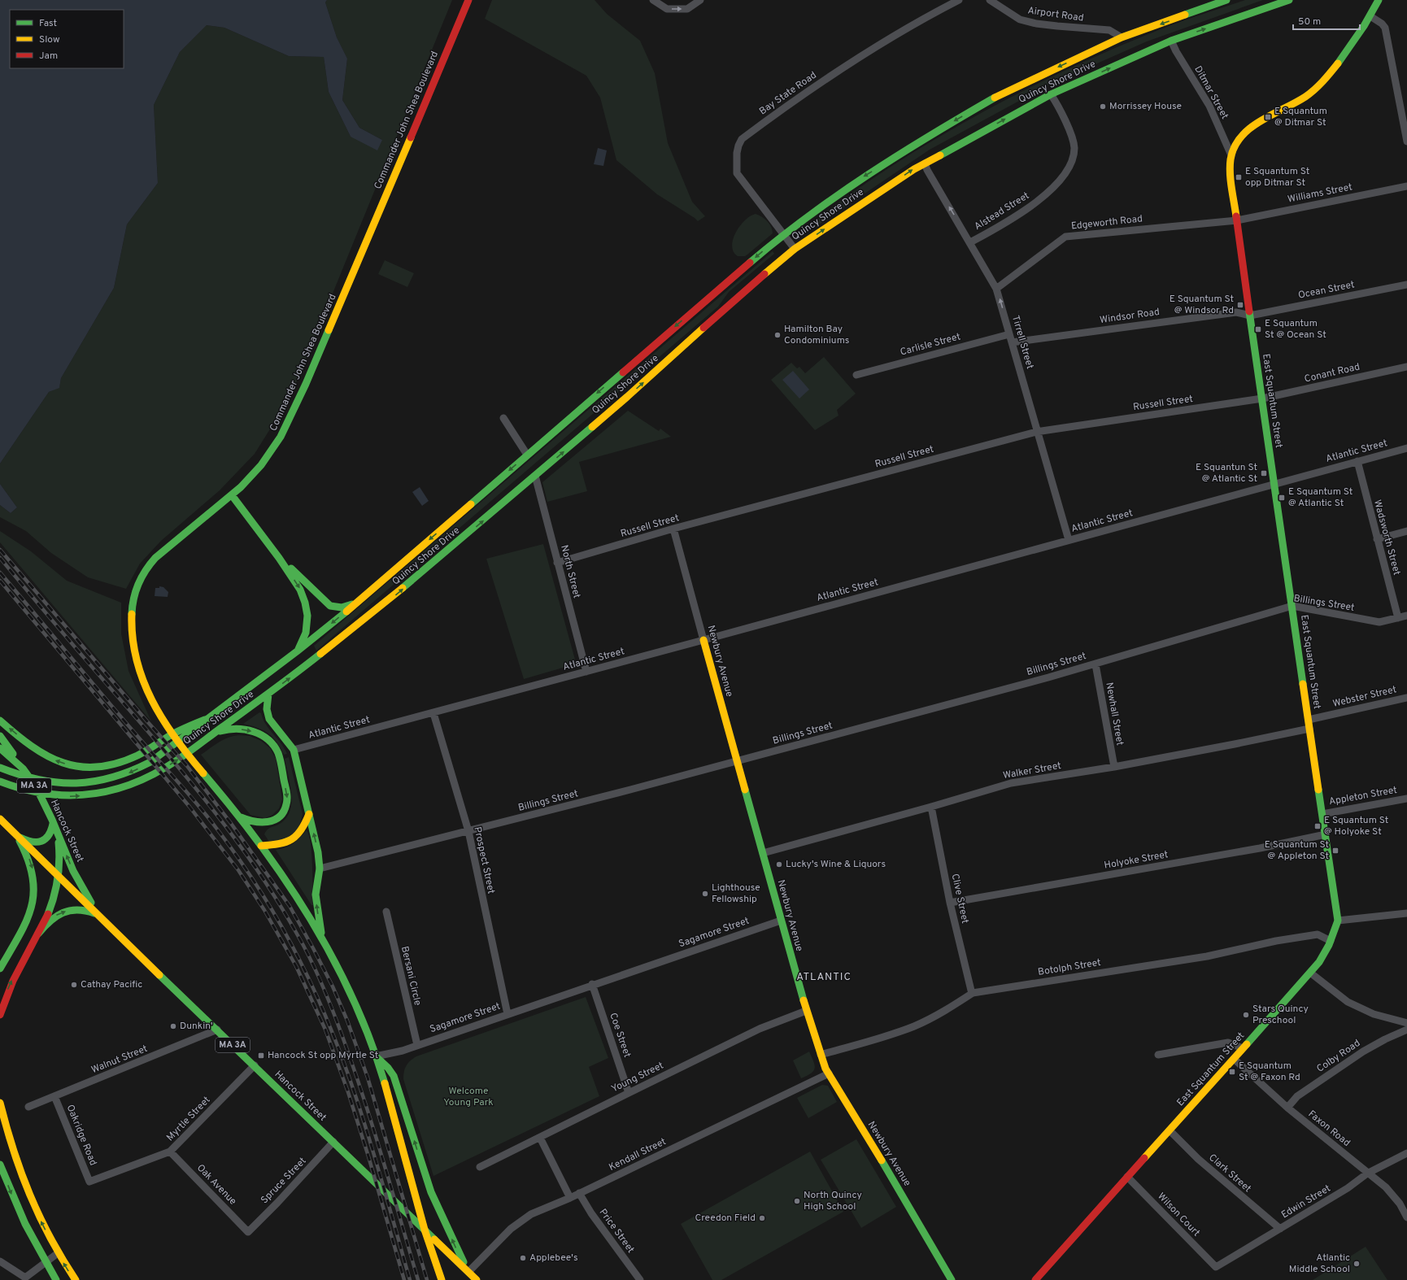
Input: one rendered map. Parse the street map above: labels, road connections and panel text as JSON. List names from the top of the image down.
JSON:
{
  "streets": {
    "main road": [
      "Quincy Shore Drive",
      "Commander John Shea Boulevard",
      "East Squantum Street",
      "Newbury Avenue",
      "MA 3A",
      "Hancock Street"
    ],
    "street": [
      "Airport Road",
      "Ditmar Street",
      "Bay State Road",
      "Williams Street",
      "Alstead Street",
      "Edgeworth Road",
      "Ocean Street",
      "Windsor Road",
      "Tirrell Street",
      "Carlisle Street",
      "Conant Road",
      "Russell Street",
      "Atlantic Street",
      "Wadsworth Street",
      "North Street",
      "Billings Street",
      "Webster Street",
      "Newhall Street",
      "Walker Street",
      "Appleton Street",
      "Prospect Street",
      "Holyoke Street",
      "Clive Street",
      "Sagamore Street",
      "Botolph Street",
      "Bersani Circle",
      "Coe Street",
      "Colby Road",
      "Walnut Street",
      "Young Street",
      "Myrtle Street",
      "Faxon Road",
      "Oakridge Road",
      "Kendall Street",
      "Clark Street",
      "Spruce Street",
      "Oak Avenue",
      "Edwin Street",
      "Wilson Court",
      "Price Street"
    ]
  },
  "crossings": [
    ["Airport Road", "Quincy Shore Drive"],
    ["Quincy Shore Drive", "Ditmar Street"],
    ["Quincy Shore Drive", "Bay State Road"],
    ["Quincy Shore Drive", "Alstead Street"],
    ["Quincy Shore Drive", "Tirrell Street"],
    ["Quincy Shore Drive", "North Street"],
    ["Ditmar Street", "East Squantum Street"],
    ["Commander John Shea Boulevard", "Sagamore Street"],
    ["Williams Street", "Edgeworth Road"],
    ["Williams Street", "East Squantum Street"],
    ["Alstead Street", "Tirrell Street"],
    ["Edgeworth Road", "Tirrell Street"],
    ["Edgeworth Road", "East Squantum Street"],
    ["Ocean Street", "Windsor Road"],
    ["Ocean Street", "East Squantum Street"],
    ["Windsor Road", "Tirrell Street"],
    ["Windsor Road", "East Squantum Street"],
    ["Tirrell Street", "Carlisle Street"],
    ["Tirrell Street", "Russell Street"],
    ["Tirrell Street", "Atlantic Street"],
    ["Conant Road", "East Squantum Street"],
    ["Conant Road", "Russell Street"],
    ["East Squantum Street", "Russell Street"],
    ["East Squantum Street", "Atlantic Street"],
    ["East Squantum Street", "Billings Street"],
    ["East Squantum Street", "Webster Street"],
    ["East Squantum Street", "Walker Street"],
    ["East Squantum Street", "Appleton Street"],
    ["East Squantum Street", "Holyoke Street"],
    ["East Squantum Street", "Botolph Street"],
    ["East Squantum Street", "Faxon Road"],
    ["East Squantum Street", "Clark Street"],
    ["East Squantum Street", "Wilson Court"],
    ["Russell Street", "North Street"],
    ["Russell Street", "Newbury Avenue"],
    ["Atlantic Street", "Wadsworth Street"],
    ["Atlantic Street", "North Street"],
    ["Atlantic Street", "Newbury Avenue"],
    ["Atlantic Street", "Prospect Street"],
    ["Wadsworth Street", "Billings Street"],
    ["Billings Street", "Newbury Avenue"],
    ["Billings Street", "Newhall Street"],
    ["Billings Street", "Prospect Street"],
    ["Newbury Avenue", "Walker Street"],
    ["Newbury Avenue", "Sagamore Street"],
    ["Newbury Avenue", "Botolph Street"],
    ["Newbury Avenue", "Young Street"],
    ["Newbury Avenue", "Kendall Street"],
    ["Newhall Street", "Walker Street"],
    ["Walker Street", "Clive Street"],
    ["Hancock Street", "Walnut Street"],
    ["Hancock Street", "Myrtle Street"],
    ["Hancock Street", "Kendall Street"],
    ["Hancock Street", "Spruce Street"],
    ["Prospect Street", "Sagamore Street"],
    ["Holyoke Street", "Clive Street"],
    ["Clive Street", "Botolph Street"],
    ["Sagamore Street", "Bersani Circle"],
    ["Sagamore Street", "Coe Street"],
    ["Coe Street", "Young Street"],
    ["Colby Road", "Faxon Road"],
    ["Walnut Street", "Oakridge Road"],
    ["Myrtle Street", "Oakridge Road"],
    ["Myrtle Street", "Oak Avenue"],
    ["Faxon Road", "Edwin Street"],
    ["Kendall Street", "Price Street"],
    ["Clark Street", "Edwin Street"],
    ["Spruce Street", "Oak Avenue"],
    ["Edwin Street", "Wilson Court"]
  ],
  "districts": ["ATLANTIC"],
  "parks": ["Welcome Young Park"],
  "places": {
    "other": [
      "Morrissey House",
      "Hamilton Bay Condominiums",
      "Lucky's Wine & Liquors",
      "Lighthouse Fellowship",
      "Cathay Pacific",
      "Stars Quincy Preschool",
      "Dunkin'",
      "North Quincy High School",
      "Creedon Field",
      "Applebee's",
      "Atlantic Middle School"
    ],
    "transit": [
      "E Squantum @ Ditmar St",
      "E Squantum St opp Ditmar St",
      "E Squantum St @ Windsor Rd",
      "E Squantum St @ Ocean St",
      "E Squantun St @ Atlantic St",
      "E Squantum St @ Atlantic St",
      "E Squantum St @ Holyoke St",
      "E Squantum St @ Appleton St",
      "Hancock St opp Myrtle St",
      "E Squantum St @ Faxon Rd"
    ]
  },
  "legend": ["Fast", "Slow", "Jam"],
  "scale_bar": "50 m"
}
